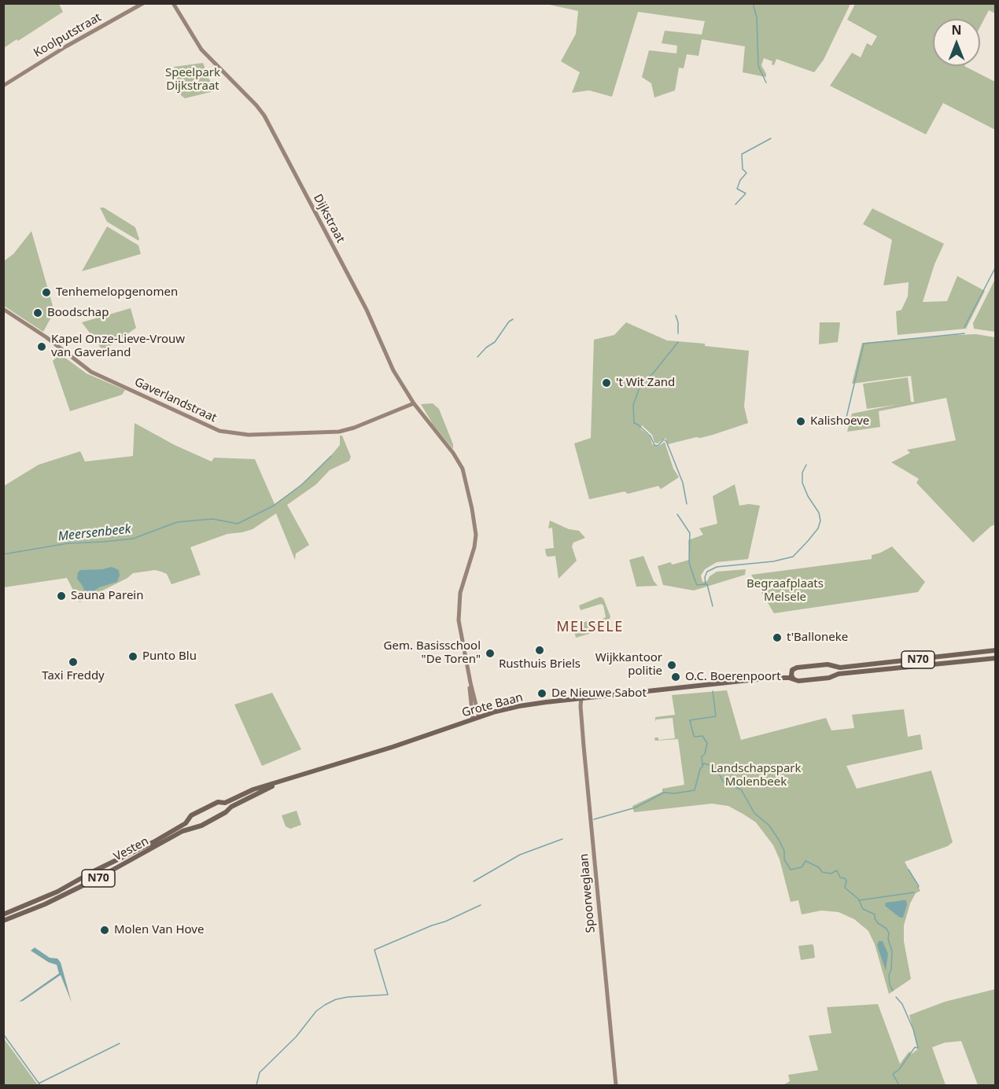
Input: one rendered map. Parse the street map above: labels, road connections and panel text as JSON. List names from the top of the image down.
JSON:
{
  "streets": {
    "main road": ["N70", "Grote Baan", "Vesten"],
    "street": [
      "Koolputstraat",
      "Dijkstraat",
      "Gaverlandstraat",
      "Spoorweglaan"
    ]
  },
  "crossings": [
    ["Dijkstraat", "Gaverlandstraat"],
    ["Grote Baan", "Vesten"],
    ["Grote Baan", "Spoorweglaan"]
  ],
  "districts": ["MELSELE"],
  "water": ["Meersenbeek"],
  "parks": ["Speelpark Dijkstraat", "Begraafplaats Melsele", "Landschapspark Molenbeek"],
  "places": [
    "Tenhemelopgenomen",
    "Boodschap",
    "Kapel Onze-Lieve-Vrouw van Gaverland",
    "'t Wit Zand",
    "Kalishoeve",
    "Sauna Parein",
    "t'Balloneke",
    "Rusthuis Briels",
    "Gem. Basisschool \"De Toren\"",
    "Punto Blu",
    "Taxi Freddy",
    "Wijkkantoor politie",
    "O.C. Boerenpoort",
    "De Nieuwe Sabot",
    "Molen Van Hove"
  ],
  "north": "top"
}
